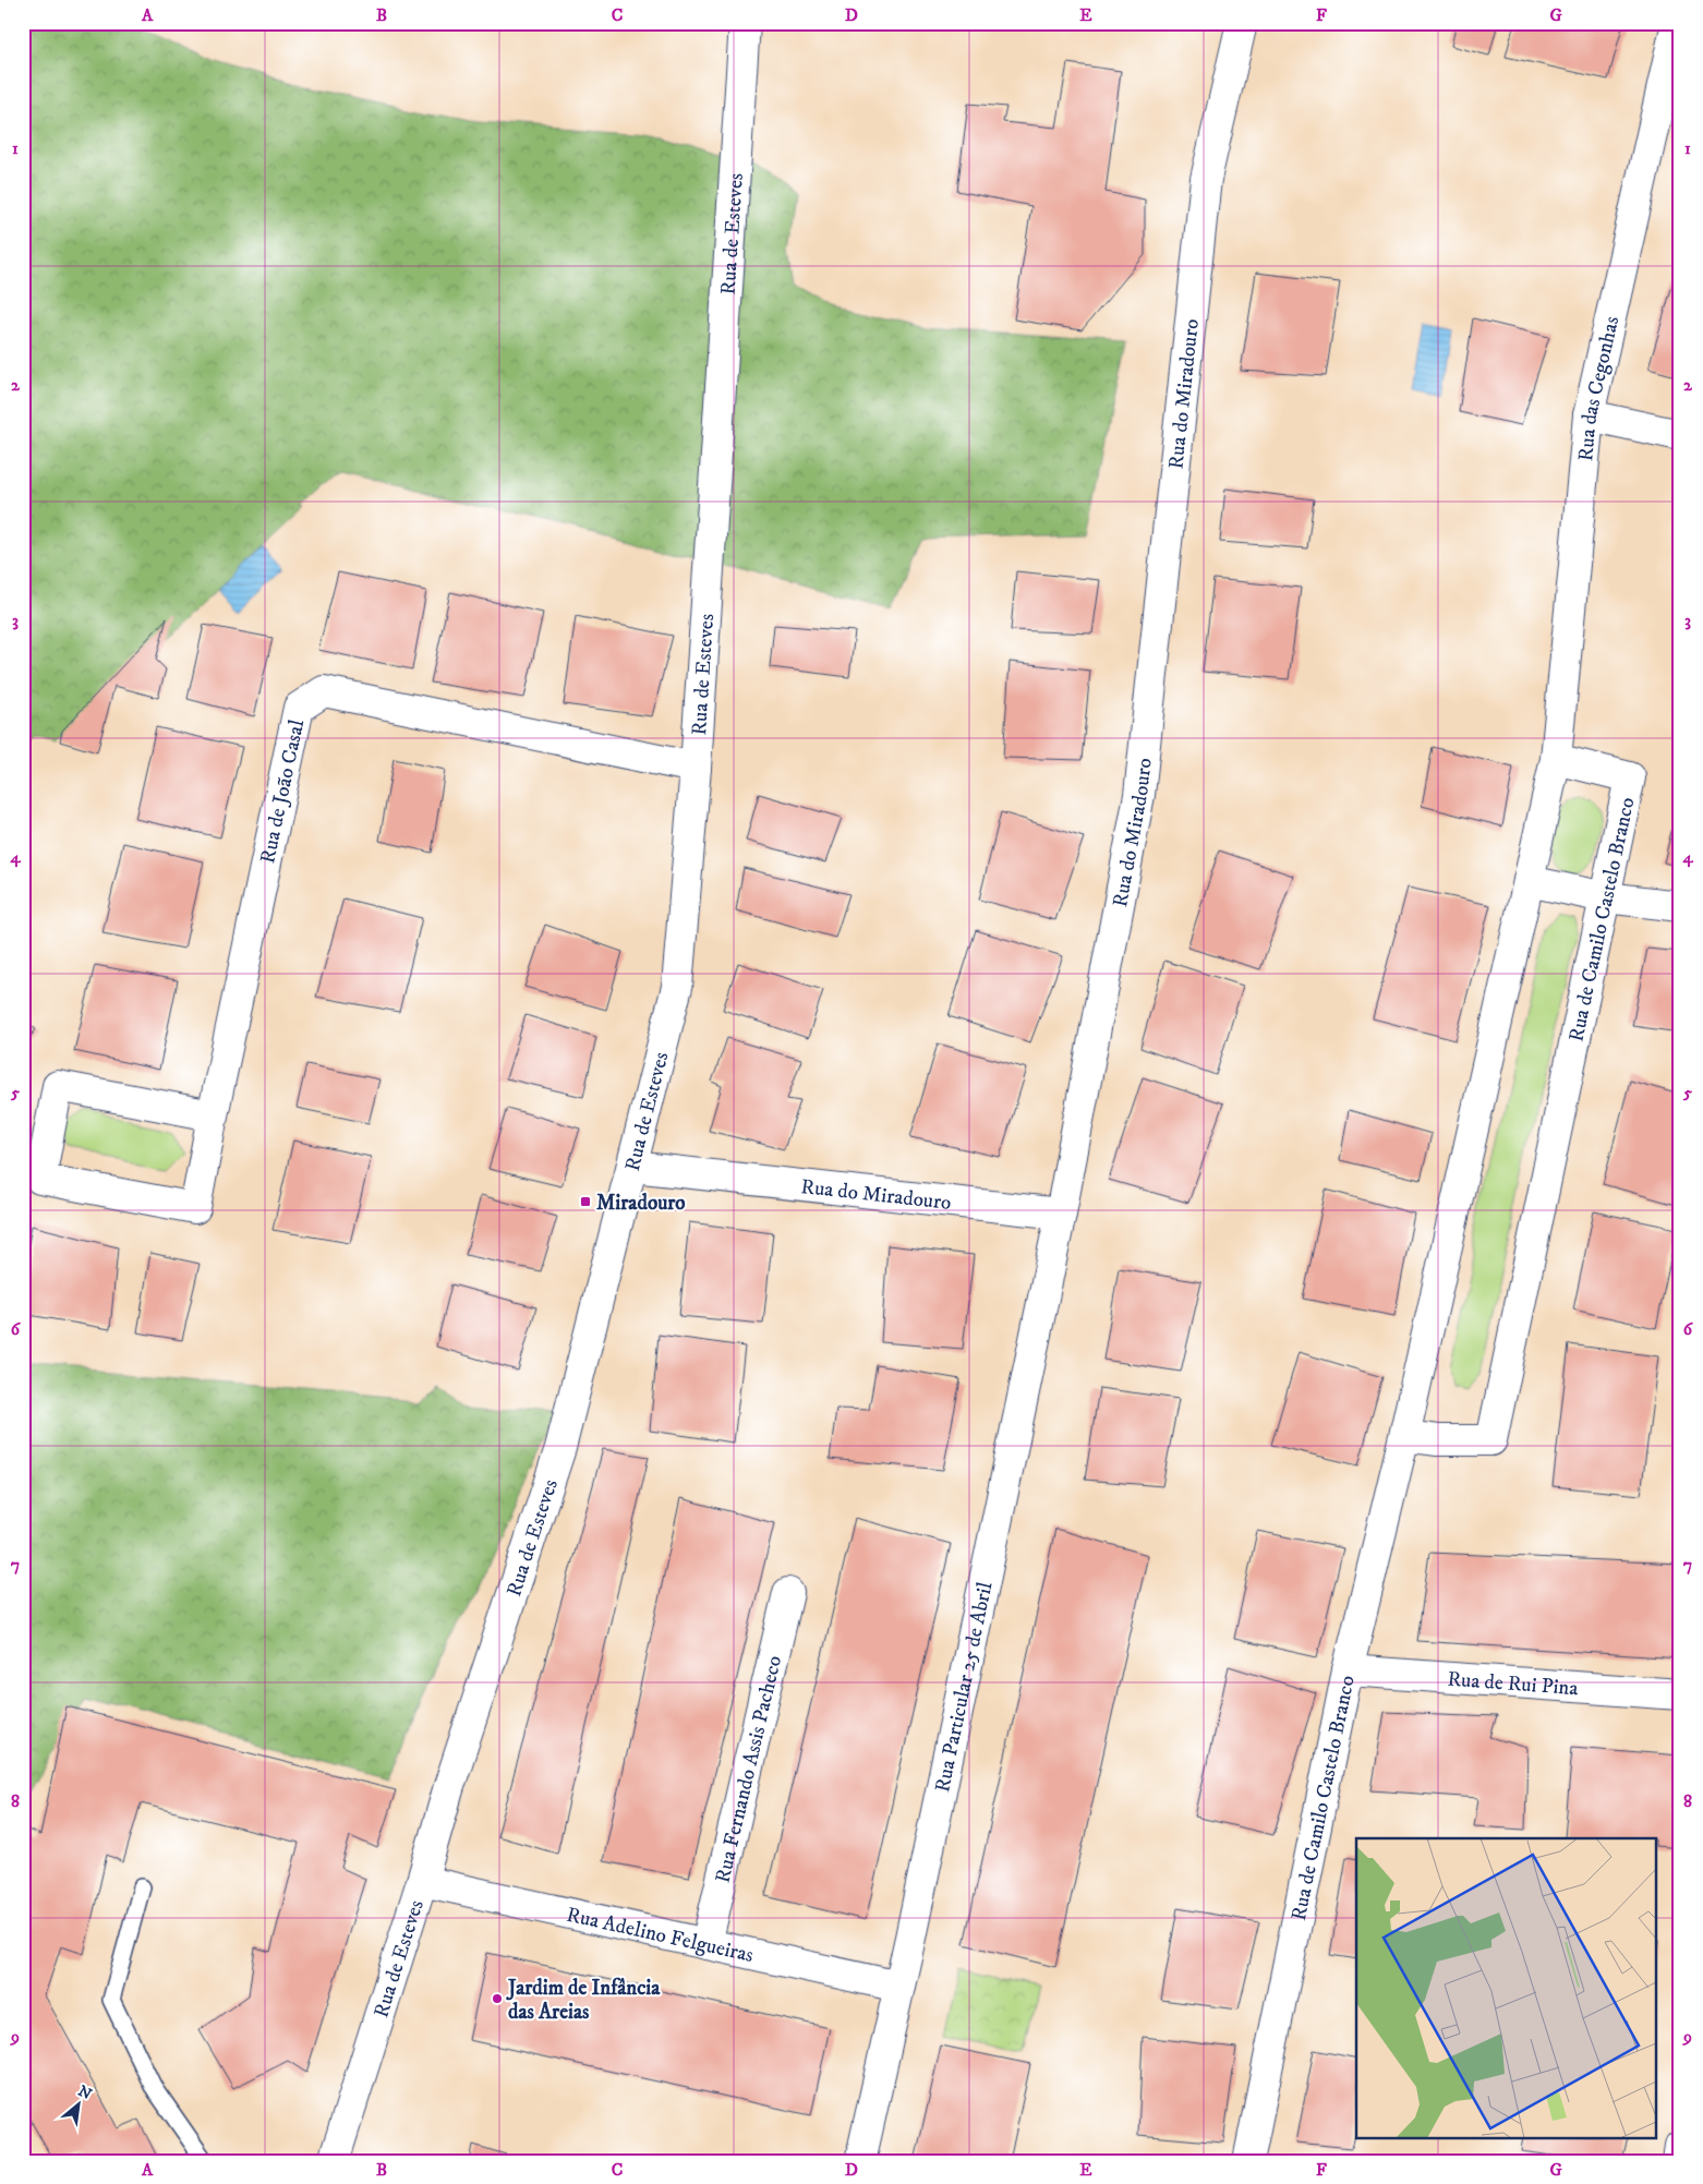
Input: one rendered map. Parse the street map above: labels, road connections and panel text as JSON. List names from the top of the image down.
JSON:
{
  "streets": {
    "street": [
      "Rua de Esteves",
      "Rua das Cegonhas",
      "Rua do Miradouro",
      "Rua de João Casal",
      "Rua de Camilo Castelo Branco",
      "Rua de Rui Pina",
      "Rua Particular 25 de Abril",
      "Rua Fernando Assis Pacheco",
      "Rua Adelino Felgueiras"
    ]
  },
  "crossings": [
    ["Rua de Esteves", "Rua do Miradouro"],
    ["Rua de Esteves", "Rua de João Casal"],
    ["Rua de Esteves", "Rua Adelino Felgueiras"],
    ["Rua das Cegonhas", "Rua de Camilo Castelo Branco"],
    ["Rua do Miradouro", "Rua Particular 25 de Abril"],
    ["Rua de Camilo Castelo Branco", "Rua de Rui Pina"],
    ["Rua Particular 25 de Abril", "Rua Adelino Felgueiras"],
    ["Rua Fernando Assis Pacheco", "Rua Adelino Felgueiras"]
  ],
  "places": {
    "transit": ["Miradouro"],
    "other": ["Jardim de Infância das Areias"]
  },
  "north": "top right",
  "grid": {
    "columns": [
      "A",
      "B",
      "C",
      "D",
      "E",
      "F",
      "G"
    ],
    "rows": [
      "1",
      "2",
      "3",
      "4",
      "5",
      "6",
      "7",
      "8",
      "9"
    ]
  }
}
